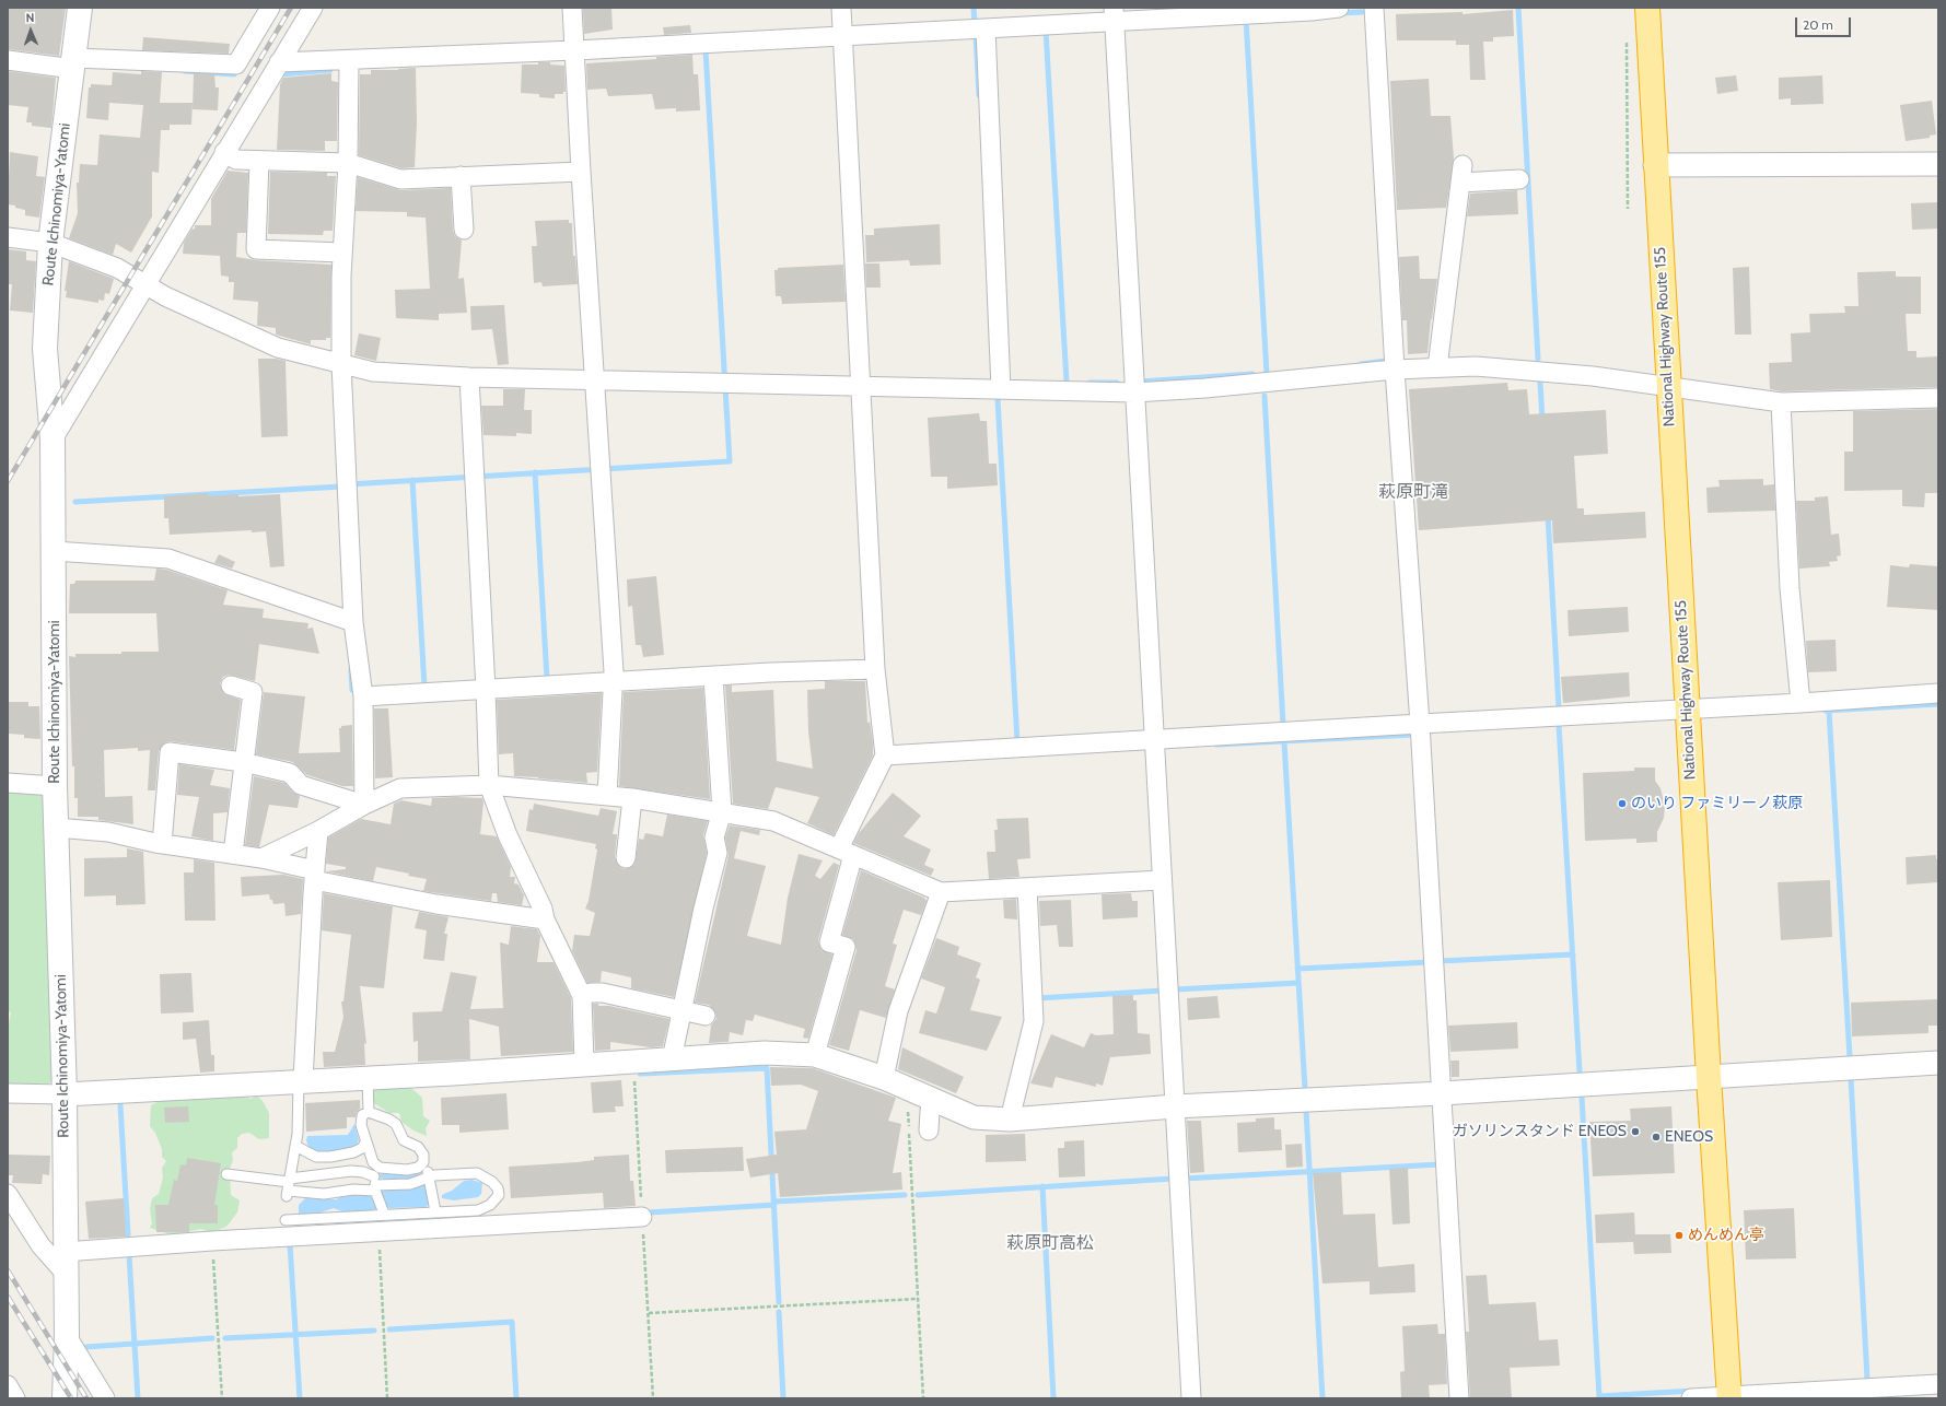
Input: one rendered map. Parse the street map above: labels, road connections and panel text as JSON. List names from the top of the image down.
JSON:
{
  "streets": {
    "highway": ["National Highway Route 155"],
    "main road": ["Route Ichinomiya-Yatomi"]
  },
  "districts": ["萩原町滝", "萩原町高松"],
  "places": [
    "のいり ファミリーノ萩原",
    "ガソリンスタンド ENEOS",
    "ENEOS",
    "めんめん亭"
  ],
  "scale_bar": "20 m",
  "north": "top"
}
